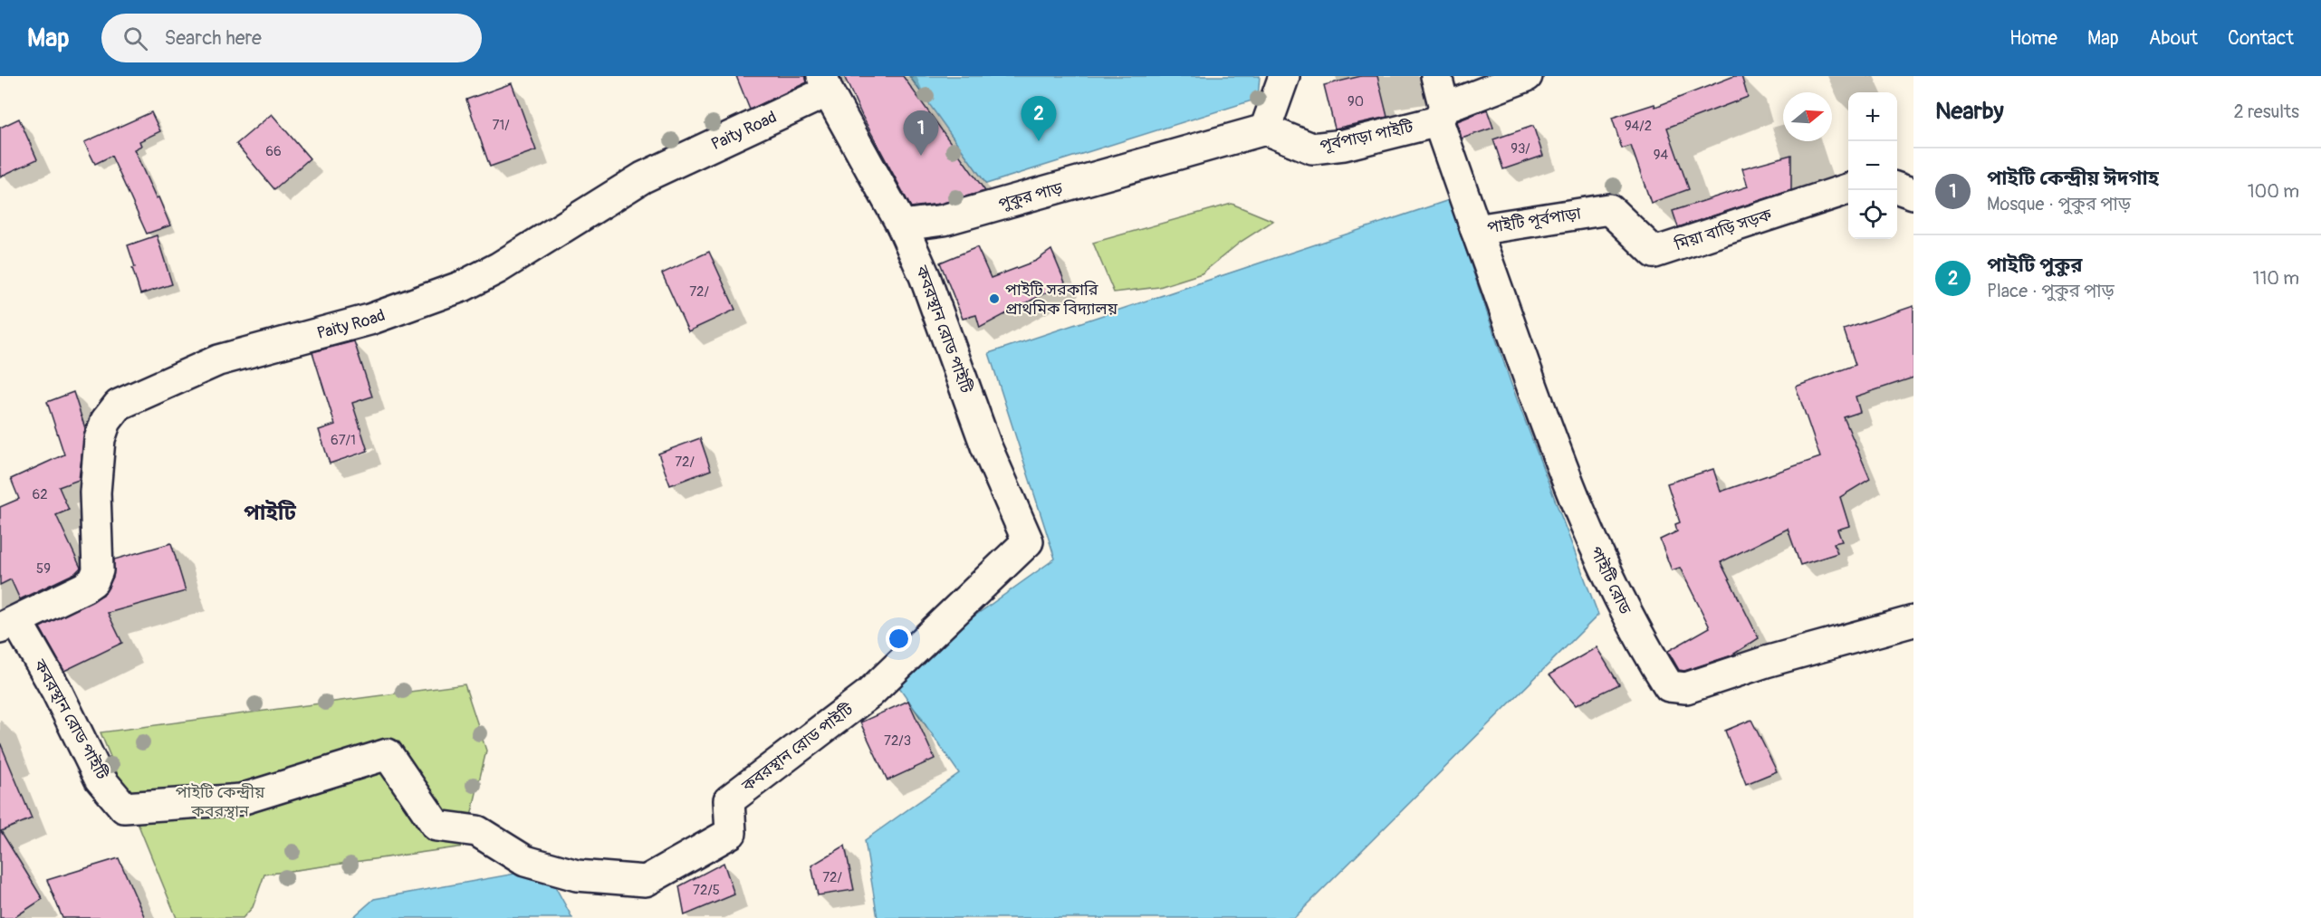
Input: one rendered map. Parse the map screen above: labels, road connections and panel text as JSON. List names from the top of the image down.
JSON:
{
  "streets": {
    "street": [
      "Paity Road",
      "পূর্বপাড়া পাইটি",
      "পুকুর পাড়",
      "পাইটি পূর্বপাড়া",
      "মিয়া বাড়ি সড়ক",
      "কবরস্থান রোড পাইটি",
      "পাইটি রোড"
    ]
  },
  "crossings": [
    ["Paity Road", "কবরস্থান রোড পাইটি"],
    ["পূর্বপাড়া পাইটি", "পুকুর পাড়"],
    ["পূর্বপাড়া পাইটি", "পাইটি পূর্বপাড়া"],
    ["পুকুর পাড়", "কবরস্থান রোড পাইটি"],
    ["পাইটি পূর্বপাড়া", "মিয়া বাড়ি সড়ক"],
    ["পাইটি পূর্বপাড়া", "পাইটি রোড"]
  ],
  "districts": ["পাইটি"],
  "parks": ["পাইটি কেন্দ্রীয় কবরস্থান"],
  "places": ["পাইটি সরকারি প্রাথমিক বিদ্যালয়"],
  "house_numbers": [
    "90",
    "71/",
    "94/2",
    "93/",
    "66",
    "94",
    "72/",
    "67/1",
    "72/",
    "62",
    "59",
    "72/3",
    "72/",
    "72/5"
  ],
  "north": "right",
  "page": {
    "header": "Map",
    "search": "Search here",
    "nav": [
      "Home",
      "Map",
      "About",
      "Contact"
    ],
    "heading": ["Nearby", "2 results"],
    "map_buttons": ["+", "−"],
    "pins": ["2", "1"],
    "list": [
      {
        "mark": "1",
        "name": "পাইটি কেন্দ্রীয় ঈদগাহ",
        "note": "Mosque · পুকুর পাড়",
        "value": "100 m"
      },
      {
        "mark": "2",
        "name": "পাইটি পুকুর",
        "note": "Place · পুকুর পাড়",
        "value": "110 m"
      }
    ]
  }
}
